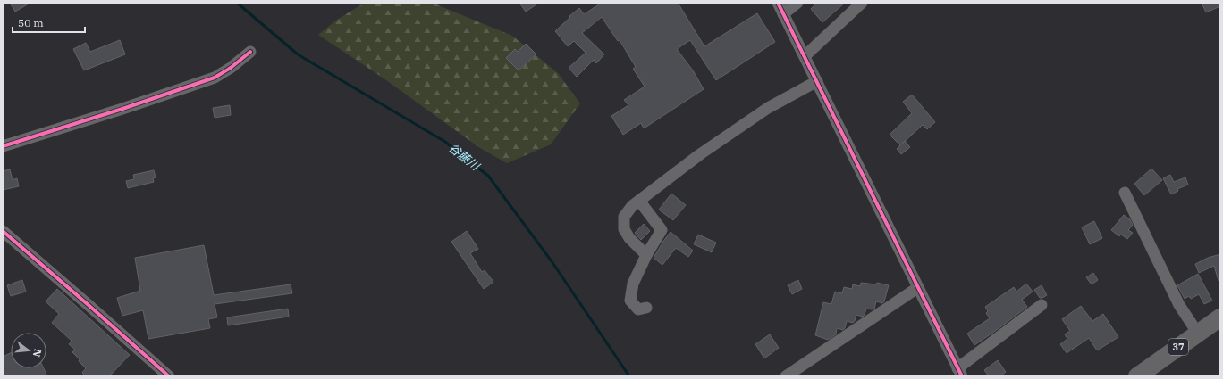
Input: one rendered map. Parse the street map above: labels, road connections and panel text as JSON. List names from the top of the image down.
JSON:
{
  "streets": {
    "highway": ["37"]
  },
  "water": ["谷藤川"],
  "scale_bar": "50 m",
  "north": "right"
}
